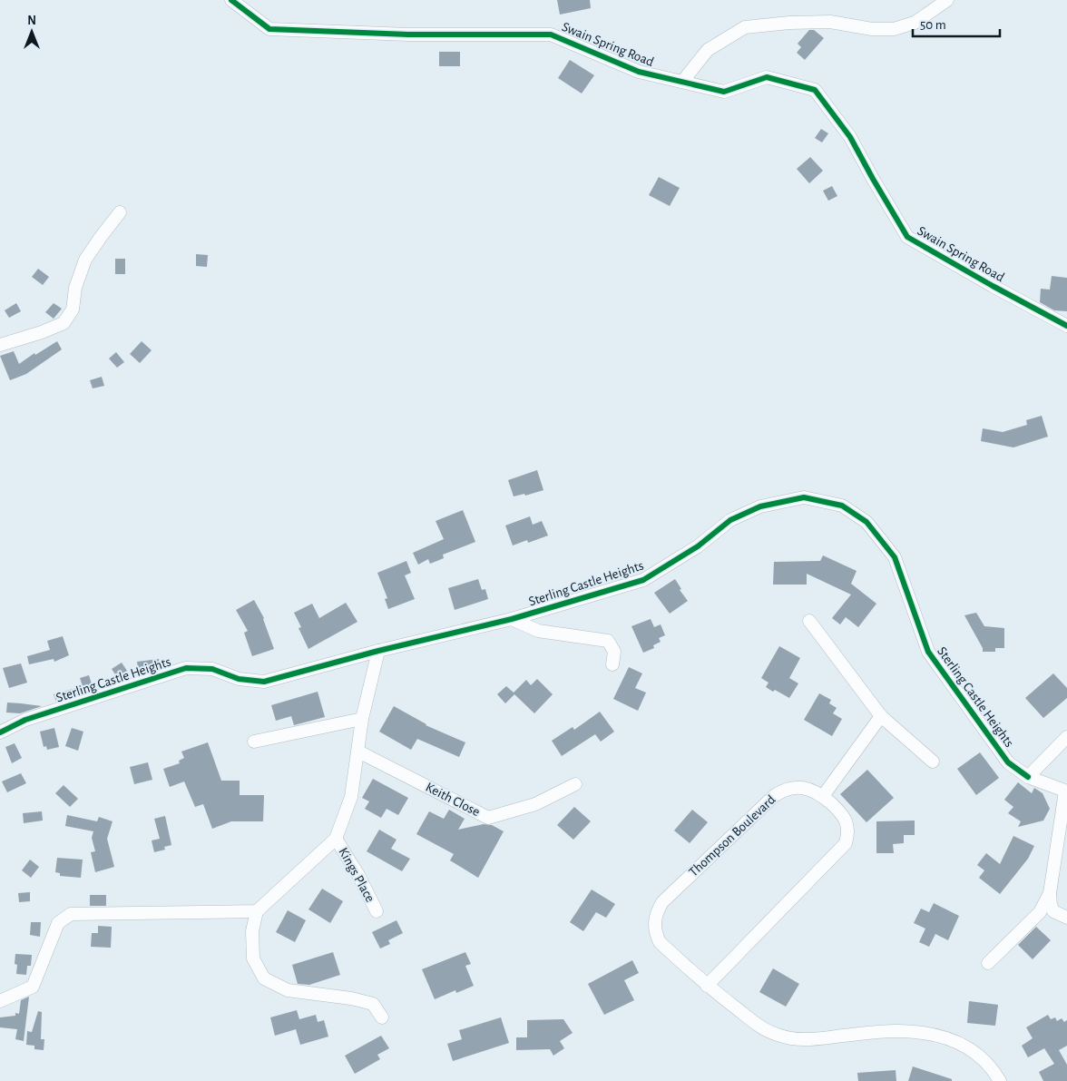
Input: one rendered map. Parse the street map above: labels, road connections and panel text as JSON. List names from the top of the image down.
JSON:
{
  "streets": {
    "street": [
      "Swain Spring Road",
      "Sterling Castle Heights",
      "Keith Close",
      "Thompson Boulevard",
      "Kings Place"
    ]
  },
  "scale_bar": "50 m",
  "north": "top"
}
